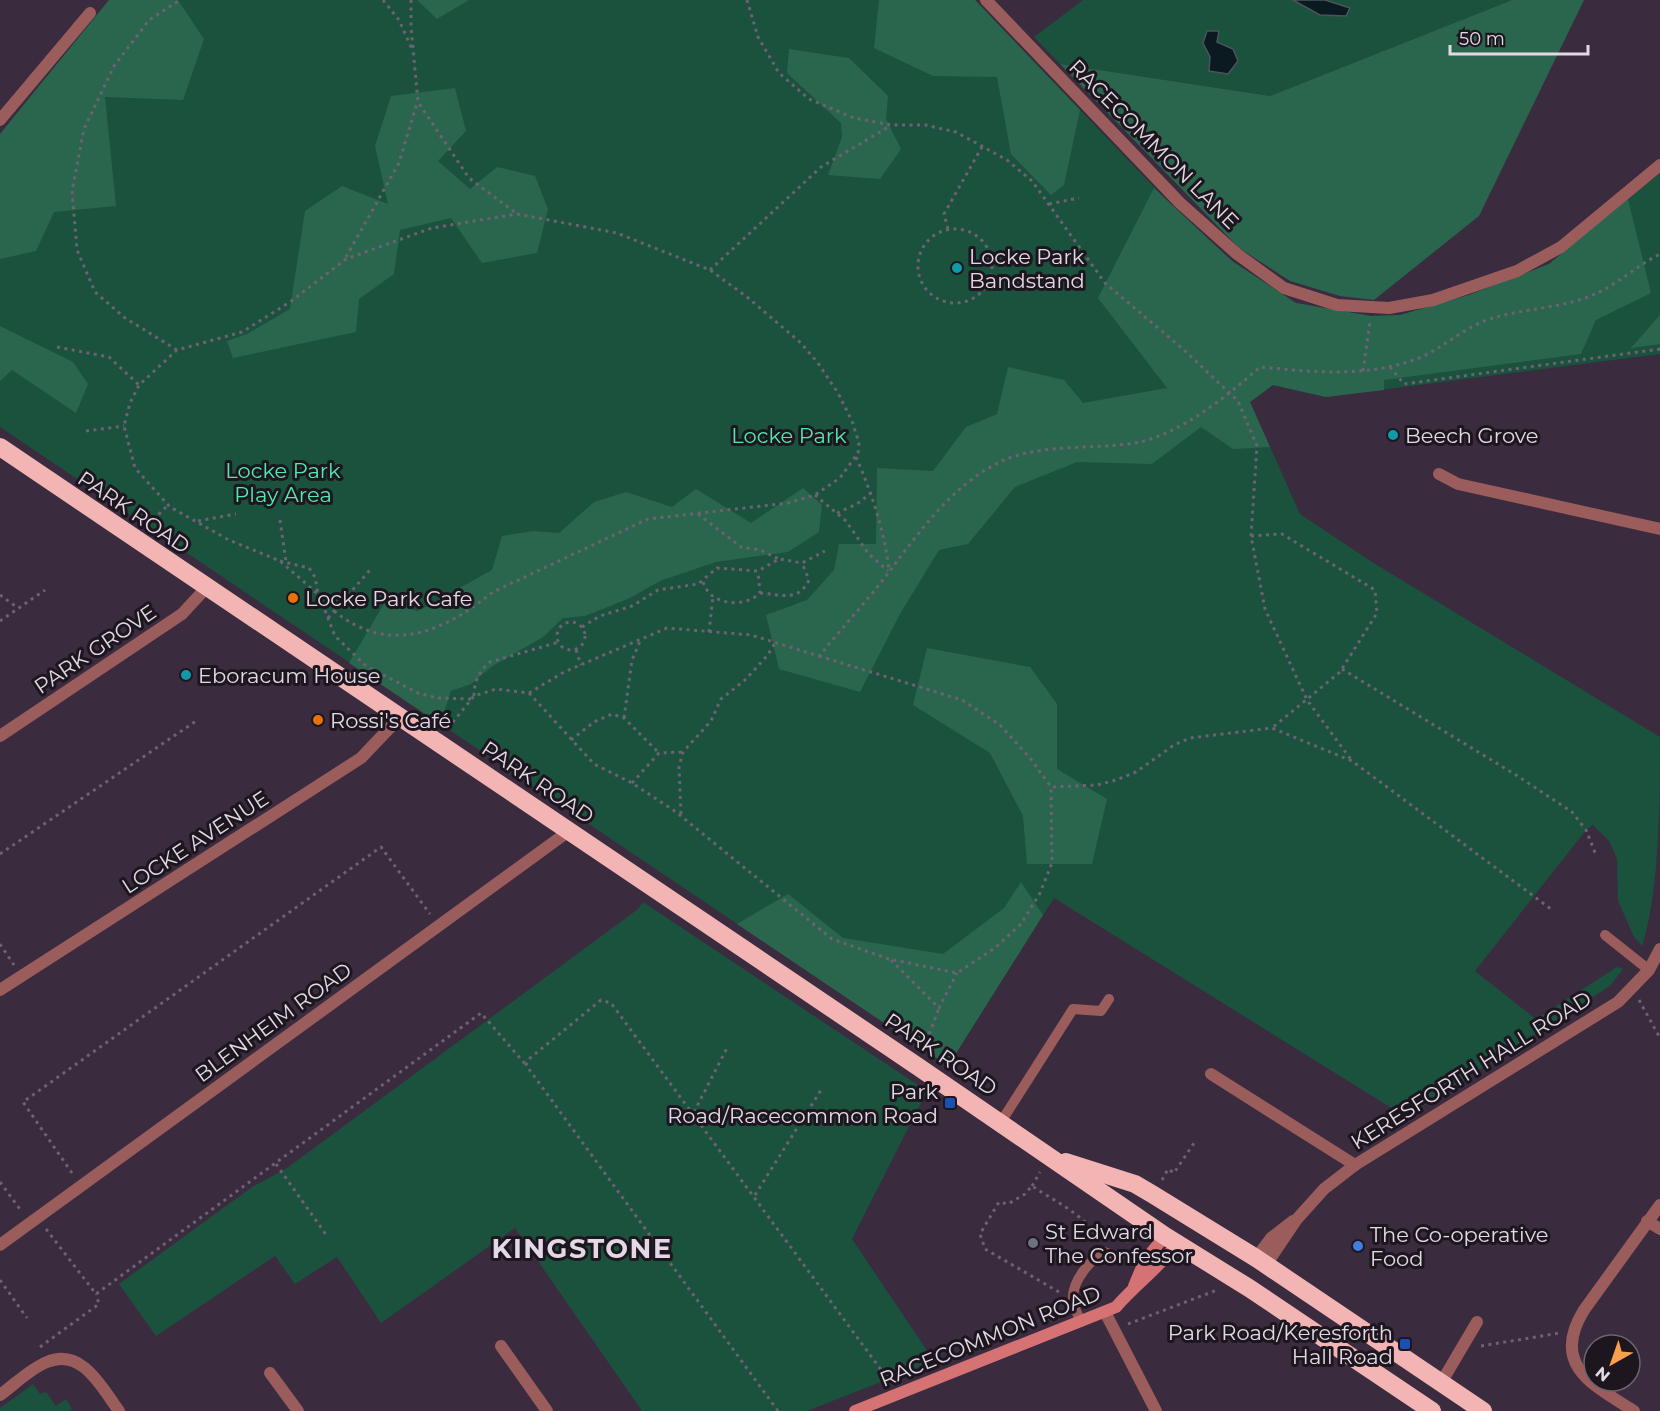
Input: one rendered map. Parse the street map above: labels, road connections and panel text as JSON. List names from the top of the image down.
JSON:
{
  "streets": {
    "highway": ["PARK ROAD"],
    "street": [
      "RACECOMMON LANE",
      "PARK GROVE",
      "LOCKE AVENUE",
      "BLENHEIM ROAD",
      "KERESFORTH HALL ROAD",
      "RACECOMMON ROAD"
    ]
  },
  "crossings": [
    ["PARK ROAD", "PARK GROVE"],
    ["PARK ROAD", "LOCKE AVENUE"],
    ["PARK ROAD", "BLENHEIM ROAD"],
    ["PARK ROAD", "KERESFORTH HALL ROAD"],
    ["PARK ROAD", "RACECOMMON ROAD"]
  ],
  "districts": ["KINGSTONE"],
  "parks": ["Locke Park", "Locke Park Play Area"],
  "places": {
    "other": [
      "Locke Park Bandstand",
      "Beech Grove",
      "Locke Park Cafe",
      "Eboracum House",
      "Rossi's Café",
      "St Edward The Confessor",
      "The Co-operative Food"
    ],
    "transit": ["Park Road/Racecommon Road", "Park Road/Keresforth Hall Road"]
  },
  "scale_bar": "50 m",
  "north": "bottom left"
}
